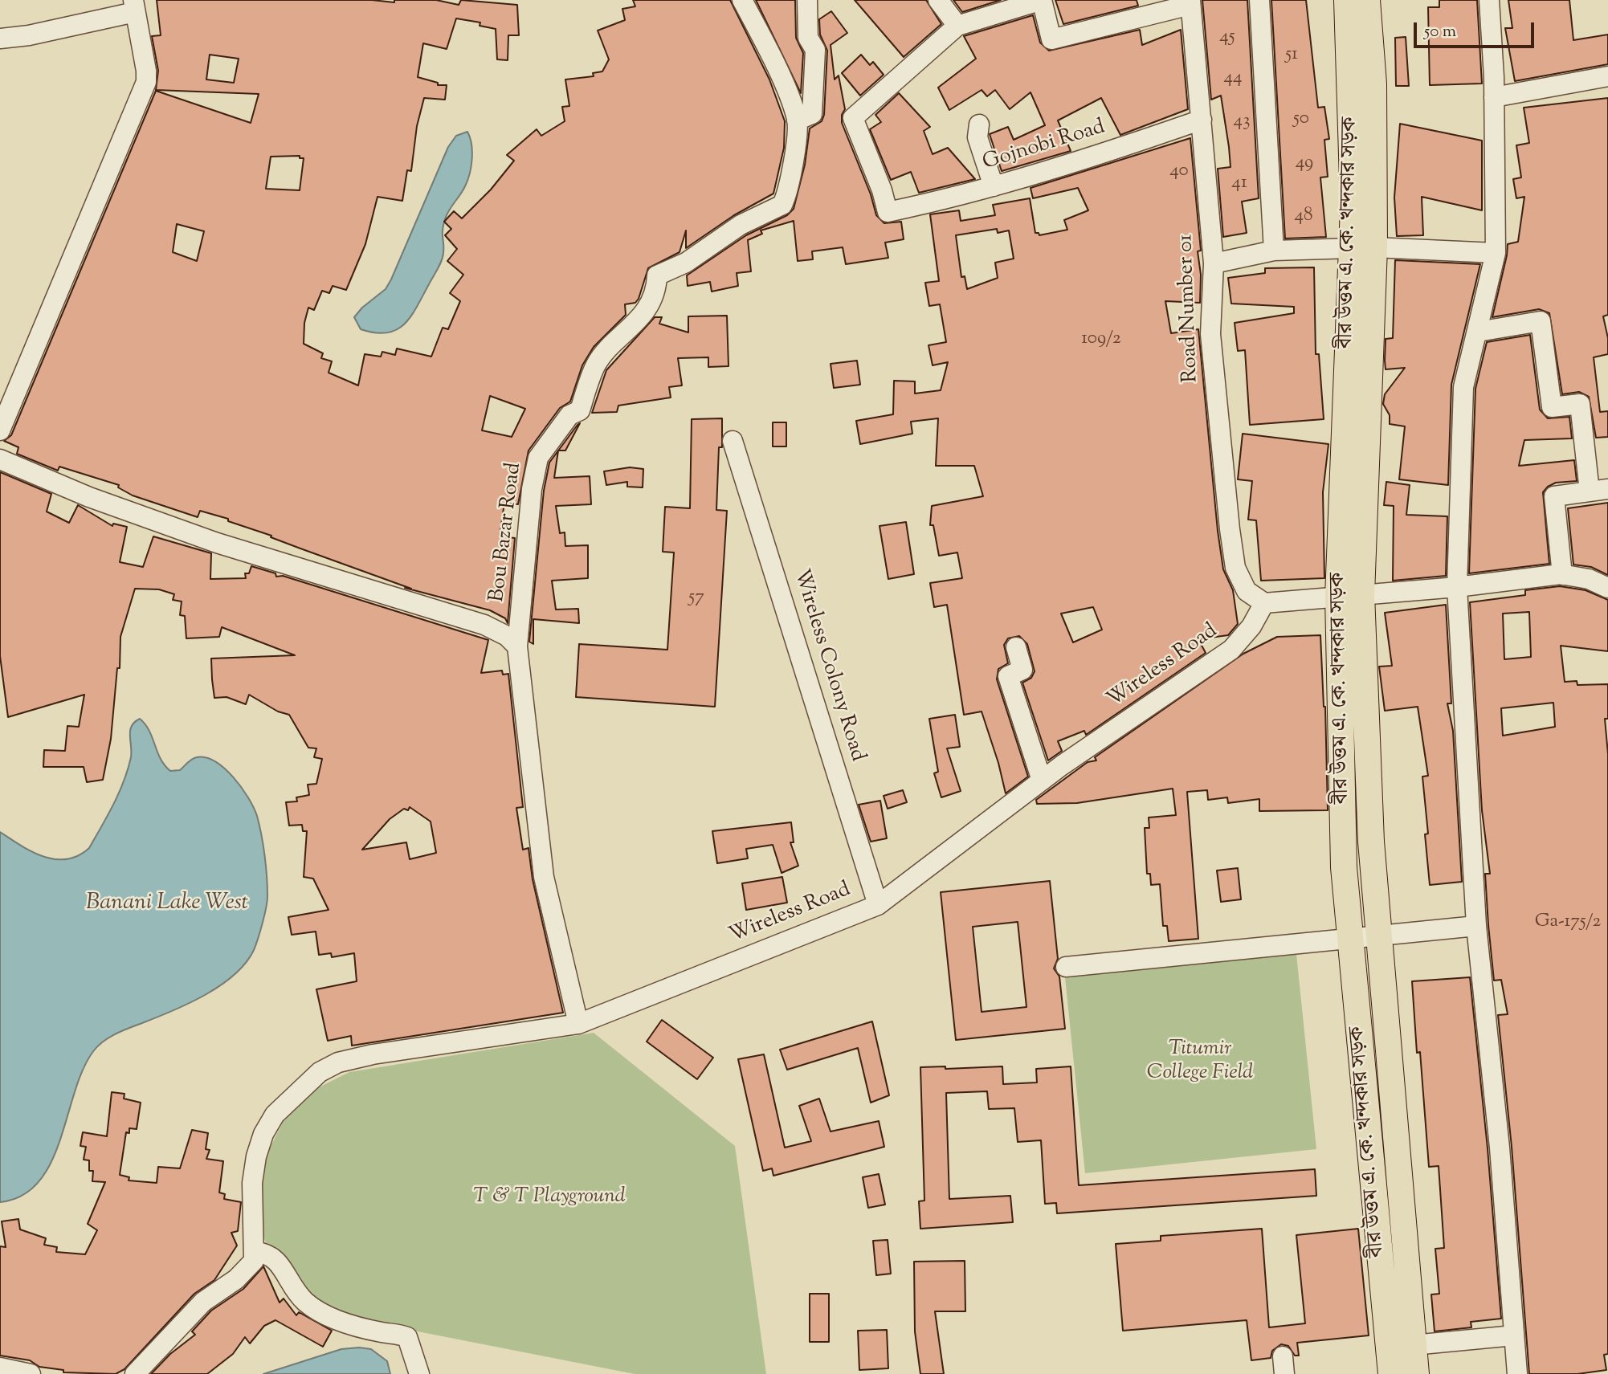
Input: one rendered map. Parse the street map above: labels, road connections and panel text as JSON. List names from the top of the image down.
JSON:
{
  "streets": {
    "main road": ["বীর উত্তম এ. কে. খন্দকার সড়ক"],
    "street": [
      "Gojnobi Road",
      "Road Number 01",
      "Bou Bazar Road",
      "Wireless Colony Road",
      "Wireless Road"
    ]
  },
  "crossings": [
    ["Gojnobi Road", "Road Number 01"],
    ["Road Number 01", "Wireless Road"],
    ["Bou Bazar Road", "Wireless Road"],
    ["Wireless Colony Road", "Wireless Road"]
  ],
  "water": ["Banani Lake West"],
  "parks": ["Titumir College Field", "T & T Playground"],
  "house_numbers": [
    "45",
    "51",
    "44",
    "50",
    "43",
    "49",
    "40",
    "41",
    "48",
    "109/2",
    "57",
    "Ga-175/2"
  ],
  "scale_bar": "50 m"
}
